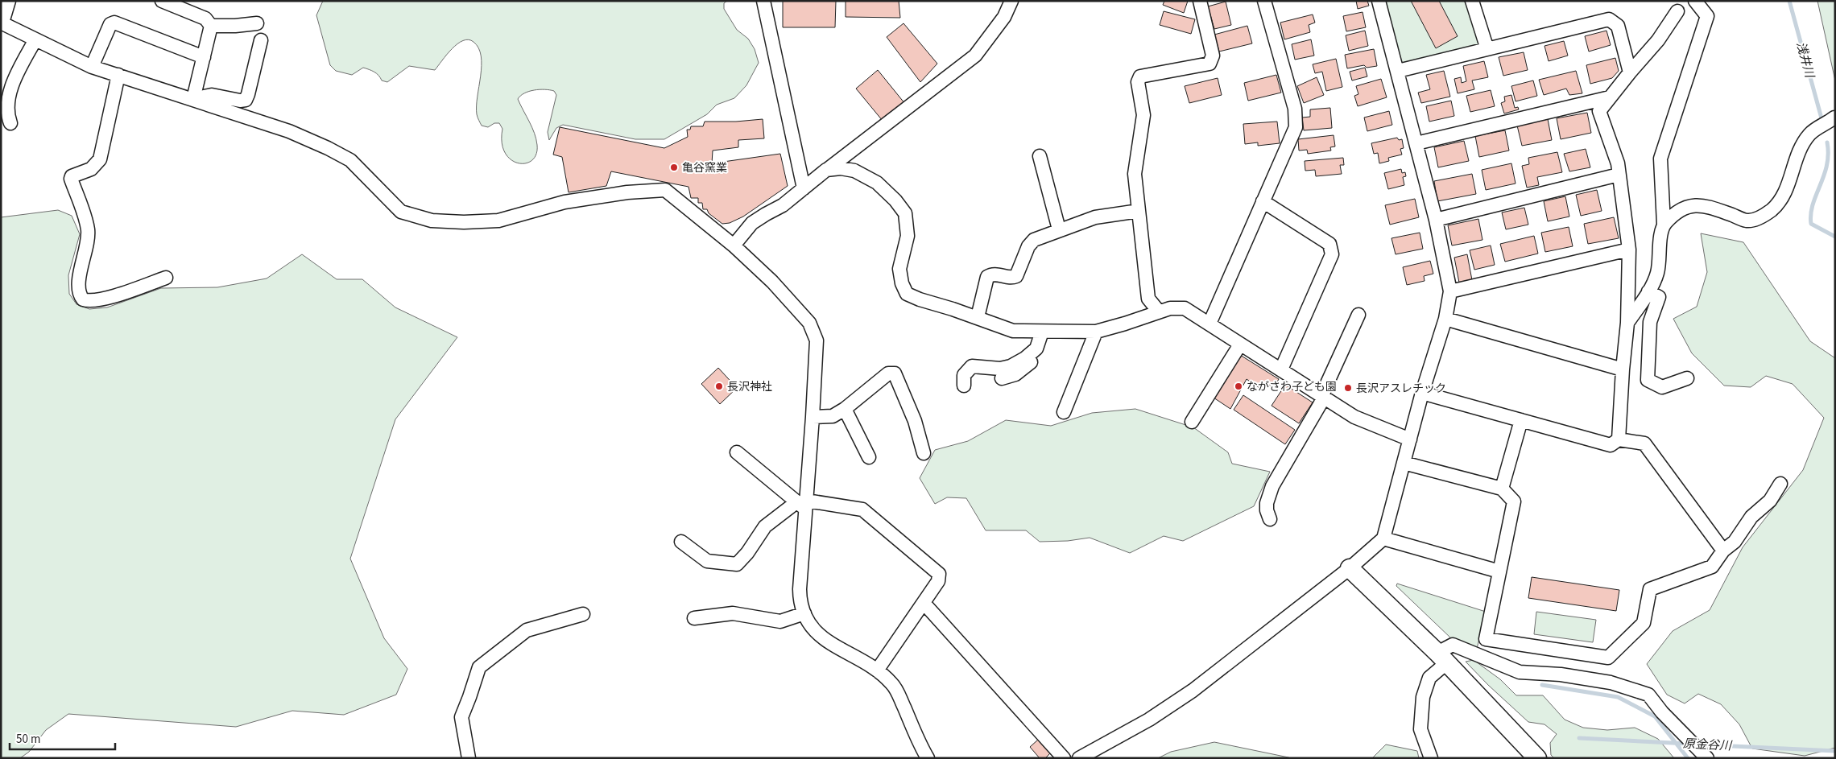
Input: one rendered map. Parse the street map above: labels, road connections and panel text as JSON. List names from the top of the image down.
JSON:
{
  "water": ["浅井川", "原金谷川"],
  "places": [
    "亀谷窯業",
    "長沢神社",
    "ながさわ子ども園",
    "長沢アスレチック"
  ],
  "scale_bar": "50 m"
}
